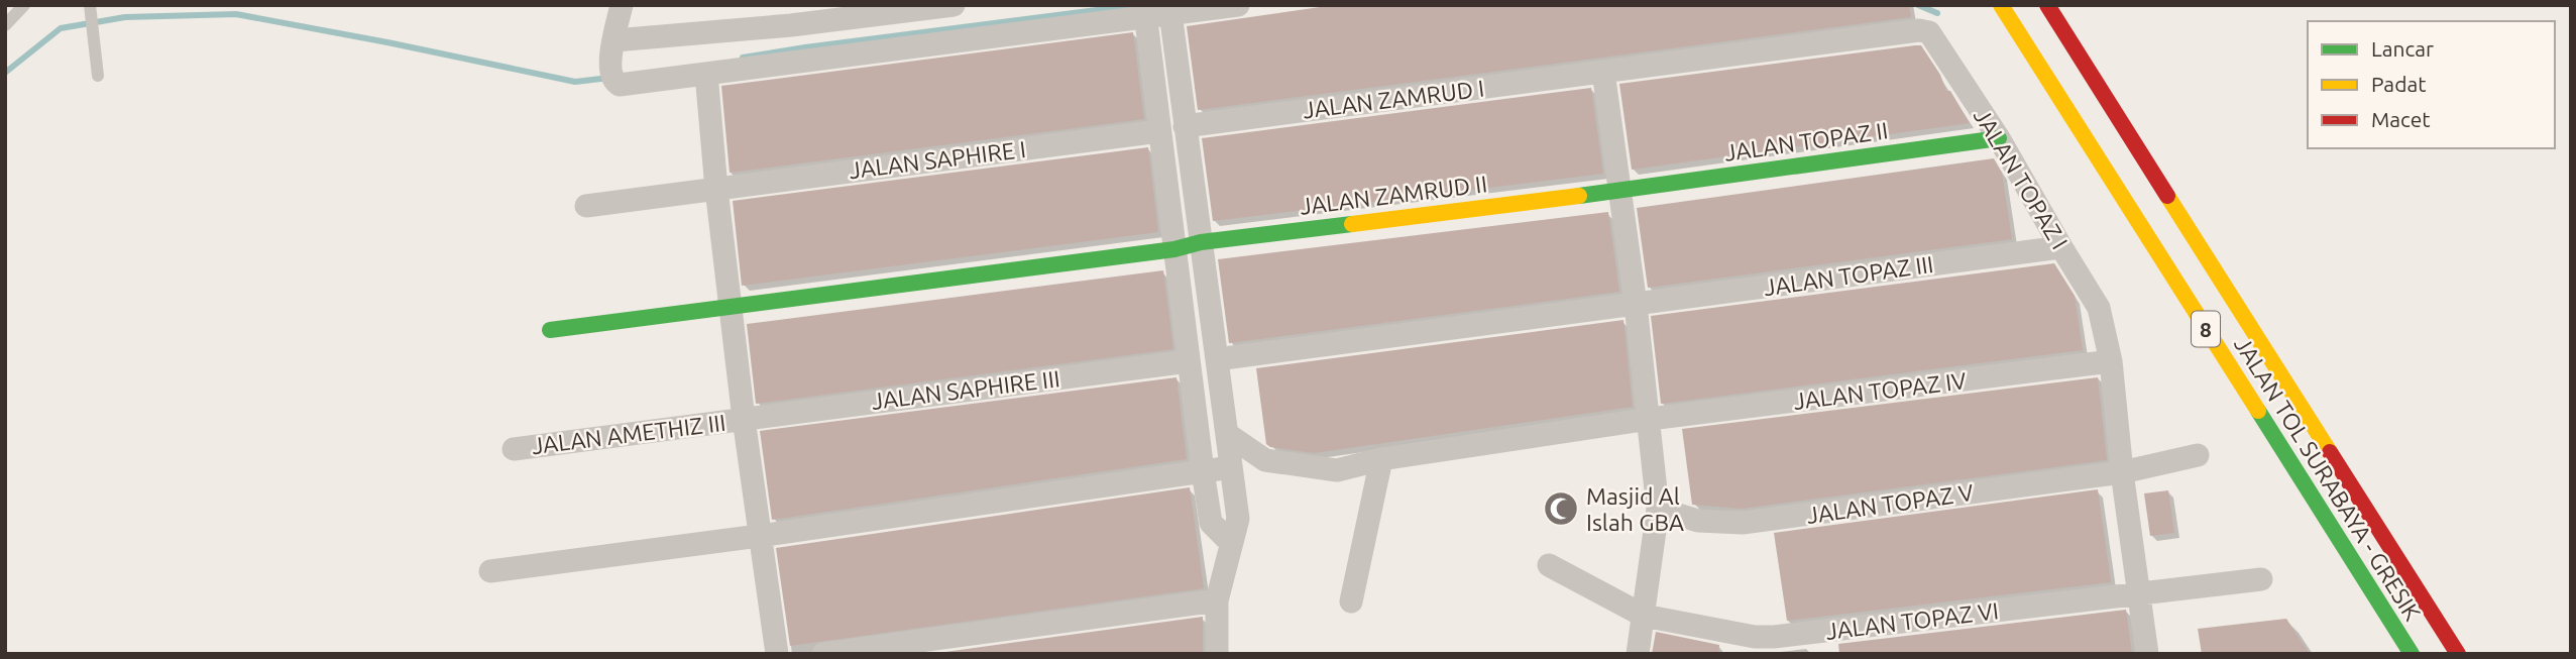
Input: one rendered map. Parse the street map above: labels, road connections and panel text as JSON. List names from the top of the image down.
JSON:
{
  "streets": {
    "main road": [
      "JALAN TOPAZ II",
      "JALAN ZAMRUD II",
      "8",
      "JALAN TOL SURABAYA - GRESIK"
    ],
    "street": [
      "JALAN ZAMRUD I",
      "JALAN SAPHIRE I",
      "JALAN TOPAZ I",
      "JALAN TOPAZ III",
      "JALAN SAPHIRE III",
      "JALAN TOPAZ IV",
      "JALAN AMETHIZ III",
      "JALAN TOPAZ V",
      "JALAN TOPAZ VI"
    ]
  },
  "crossings": [
    ["JALAN ZAMRUD I", "JALAN TOPAZ I"],
    ["JALAN TOPAZ II", "JALAN TOPAZ I"],
    ["JALAN TOPAZ II", "JALAN ZAMRUD II"],
    ["JALAN TOPAZ I", "JALAN TOPAZ III"],
    ["JALAN TOPAZ I", "JALAN TOPAZ IV"],
    ["JALAN TOPAZ I", "JALAN TOPAZ V"],
    ["JALAN TOPAZ I", "JALAN TOPAZ VI"],
    ["JALAN SAPHIRE III", "JALAN AMETHIZ III"]
  ],
  "places": {
    "mosque": ["Masjid Al Islah GBA"]
  },
  "legend": ["Lancar", "Padat", "Macet"]
}
